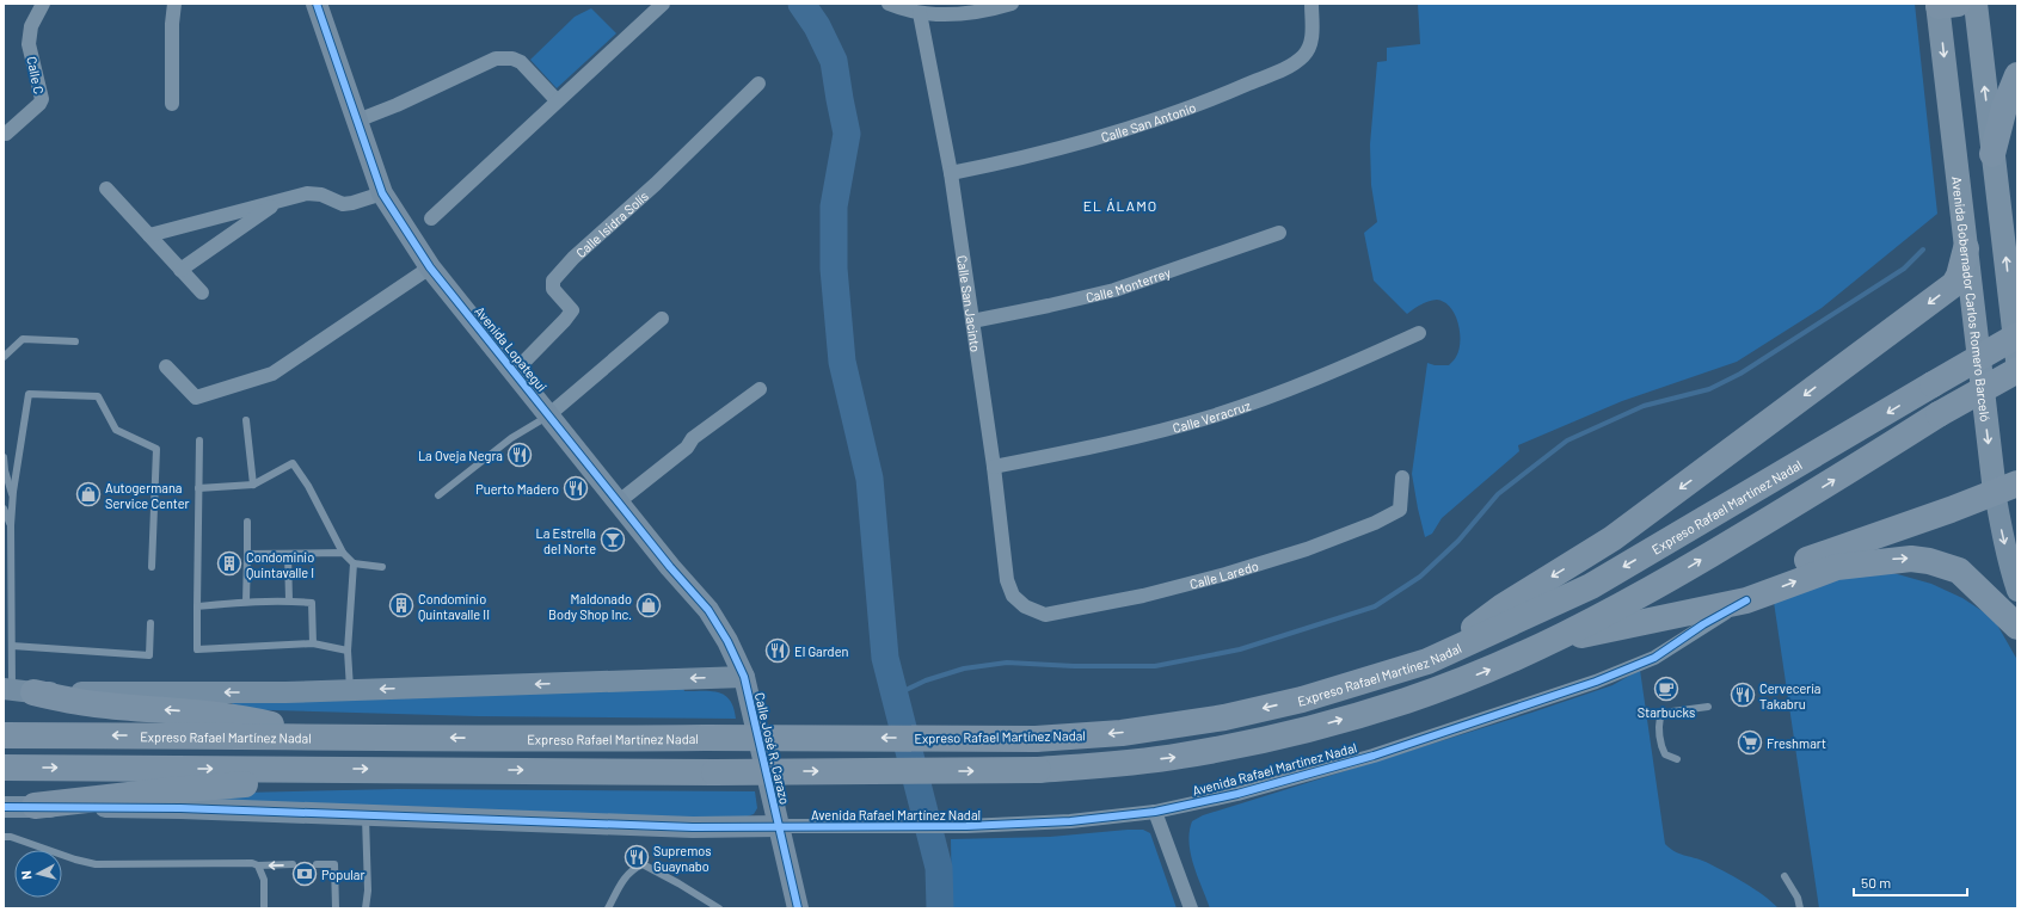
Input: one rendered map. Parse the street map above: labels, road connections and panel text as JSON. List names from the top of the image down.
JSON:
{
  "streets": {
    "highway": ["Expreso Rafael Martínez Nadal"],
    "main road": ["Avenida Gobernador Carlos Romero Barceló"],
    "street": [
      "Calle C",
      "Calle San Antonio",
      "Calle Isidra Solís",
      "Calle Monterrey",
      "Calle San Jacinto",
      "Avenida Lopategui",
      "Calle Veracruz",
      "Calle Laredo",
      "Calle José R. Carazo",
      "Avenida Rafael Martínez Nadal"
    ]
  },
  "crossings": [
    ["Calle San Antonio", "Calle San Jacinto"],
    ["Calle Isidra Solís", "Avenida Lopategui"],
    ["Calle Monterrey", "Calle San Jacinto"],
    ["Calle San Jacinto", "Calle Veracruz"],
    ["Calle San Jacinto", "Calle Laredo"],
    ["Avenida Lopategui", "Calle José R. Carazo"],
    ["Calle José R. Carazo", "Avenida Rafael Martínez Nadal"]
  ],
  "districts": ["EL ÁLAMO"],
  "places": {
    "restaurant": [
      "La Oveja Negra",
      "Puerto Madero",
      "El Garden",
      "Cervecería Takabru",
      "Supremos Guaynabo"
    ],
    "shop": ["Autogermana Service Center", "Maldonado Body Shop Inc."],
    "bar": ["La Estrella del Norte"],
    "building": ["Condominio Quintavalle I", "Condominio Quintavalle II"],
    "cafe": ["Starbucks"],
    "supermarket": ["Freshmart"],
    "bank": ["Popular"]
  },
  "scale_bar": "50 m",
  "north": "left"
}
